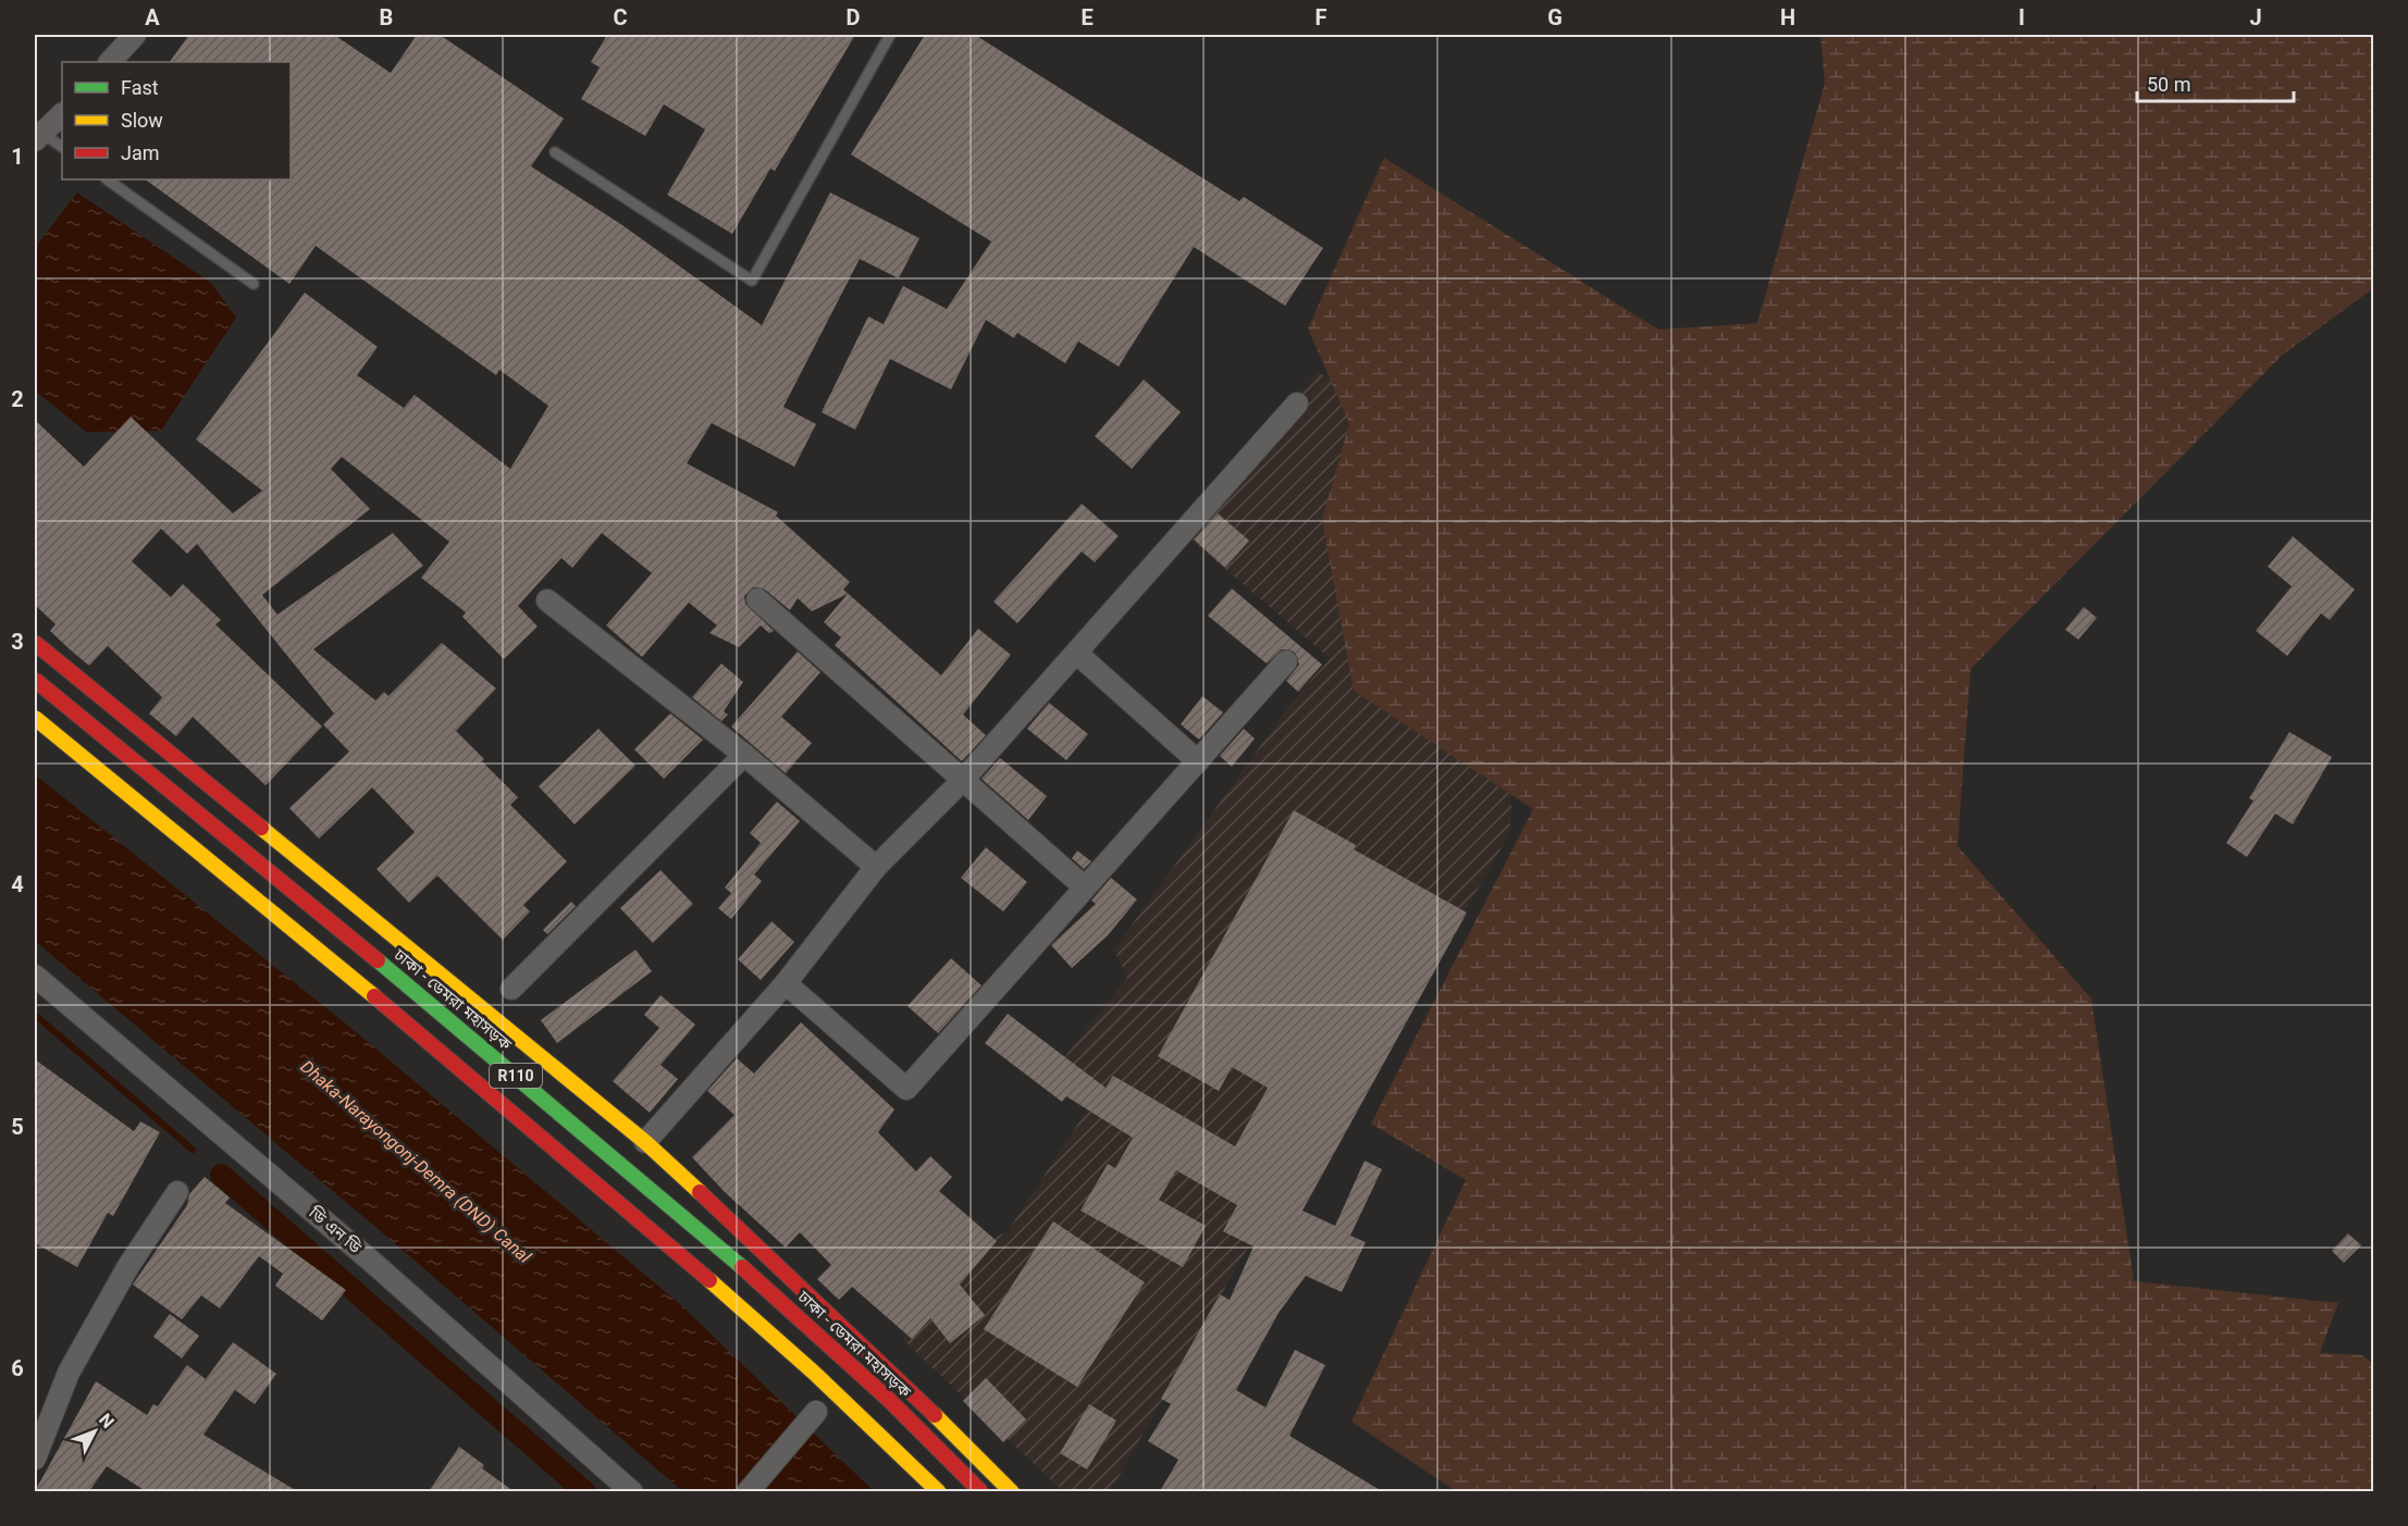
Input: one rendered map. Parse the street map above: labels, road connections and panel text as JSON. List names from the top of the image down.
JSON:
{
  "streets": {
    "main road": ["ঢাকা - ডেমরা মহাসড়ক", "R110"],
    "street": ["ডি এন ডি"]
  },
  "water": ["Dhaka-Narayongonj-Demra (DND) Canal"],
  "legend": ["Fast", "Slow", "Jam"],
  "scale_bar": "50 m",
  "north": "top right",
  "grid": {
    "columns": [
      "A",
      "B",
      "C",
      "D",
      "E",
      "F",
      "G",
      "H",
      "I",
      "J"
    ],
    "rows": [
      "1",
      "2",
      "3",
      "4",
      "5",
      "6"
    ]
  }
}
